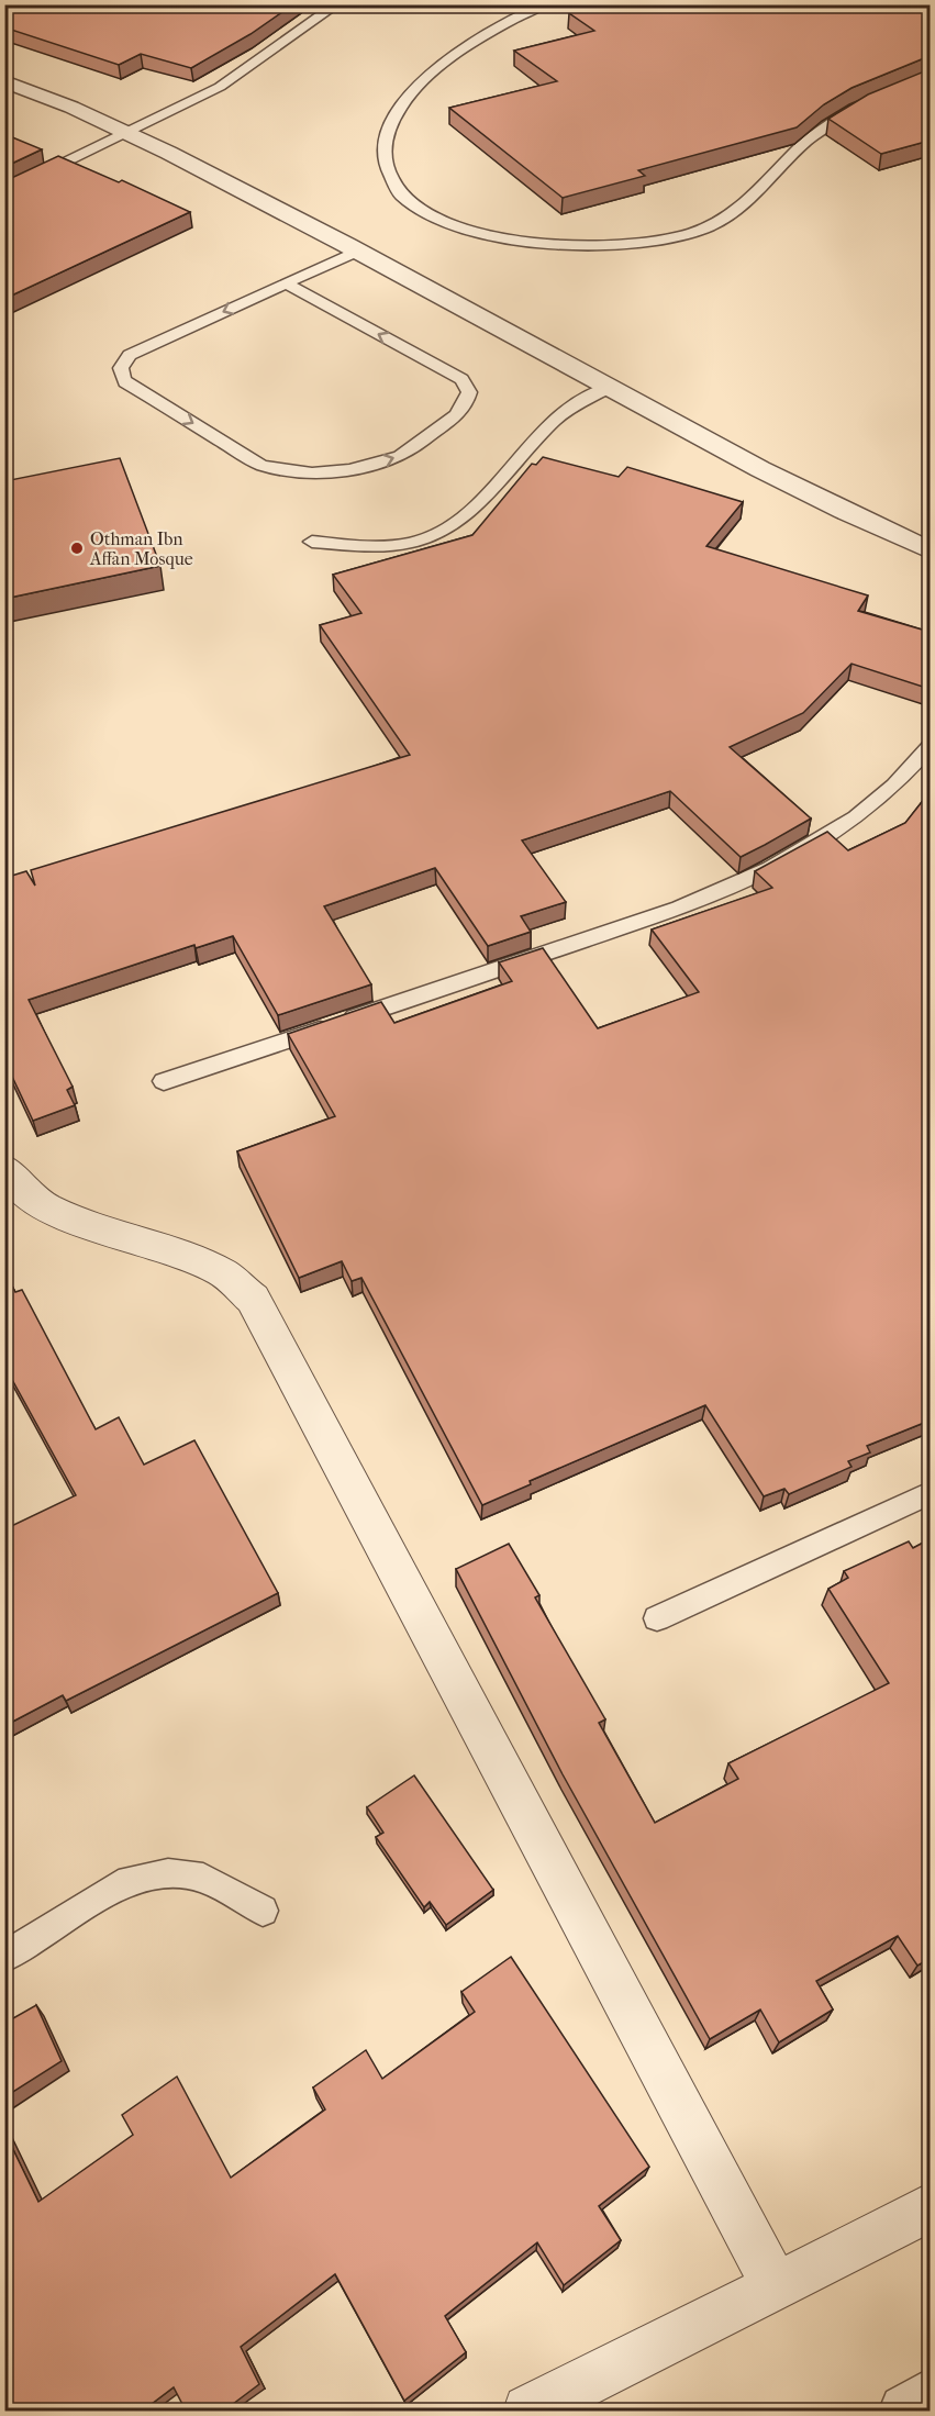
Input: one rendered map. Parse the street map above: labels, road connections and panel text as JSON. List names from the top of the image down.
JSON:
{
  "places": ["Othman Ibn Affan Mosque"]
}
